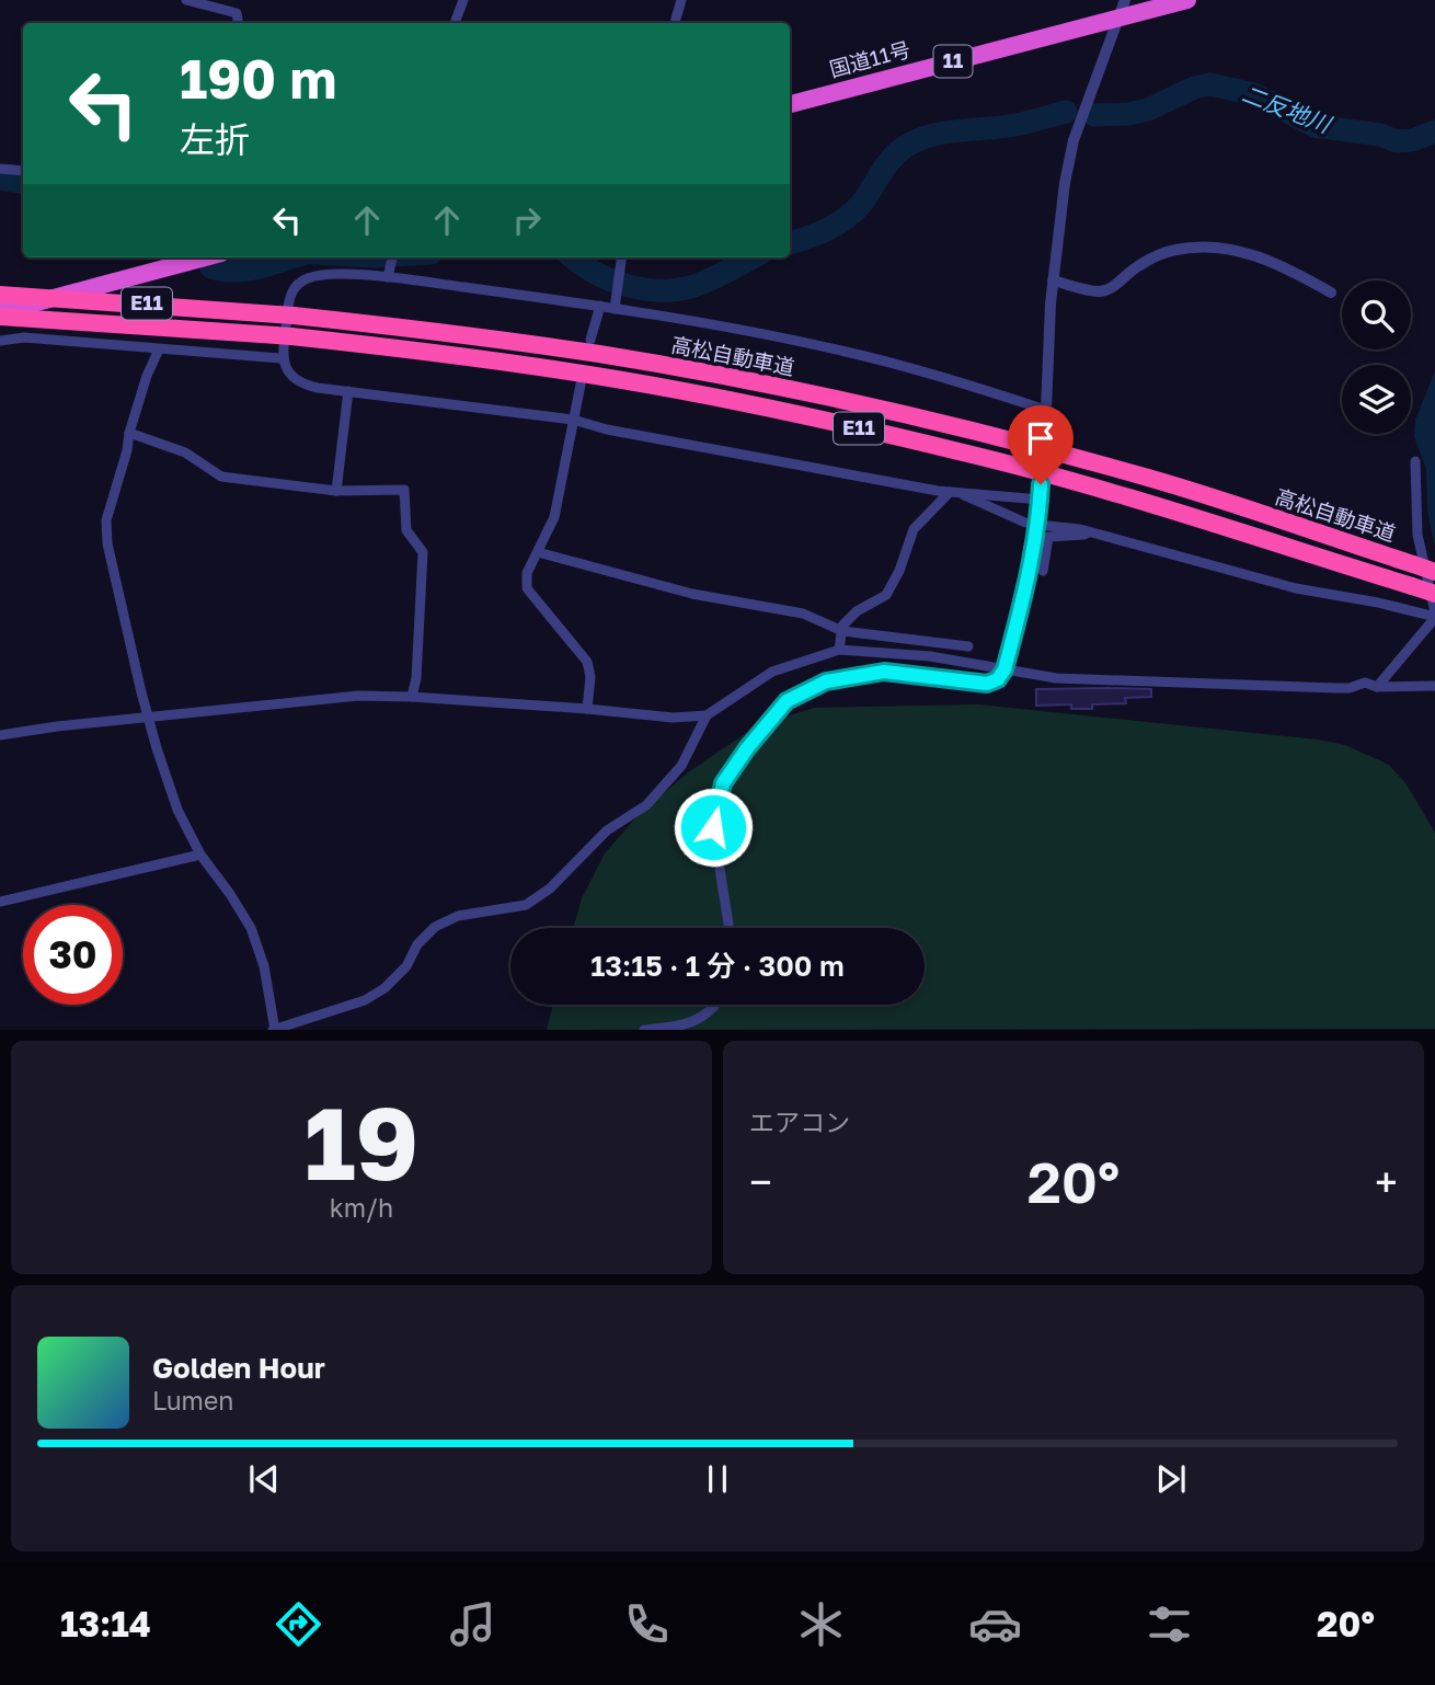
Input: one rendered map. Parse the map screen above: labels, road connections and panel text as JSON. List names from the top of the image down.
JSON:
{
  "streets": {
    "highway": [
      "国道11号",
      "11",
      "E11",
      "高松自動車道"
    ]
  },
  "water": ["二反地川"],
  "page": {
    "turn": ["190 m", "左折"],
    "limit": "30",
    "trip": "13:15 · 1 分 · 300 m",
    "tile": [
      ["19", "km/h"],
      "エアコン"
    ],
    "heat": ["−", "20°", "+"],
    "song": ["Golden Hour", "Lumen"],
    "tabs": ["13:14", "20°"]
  }
}
